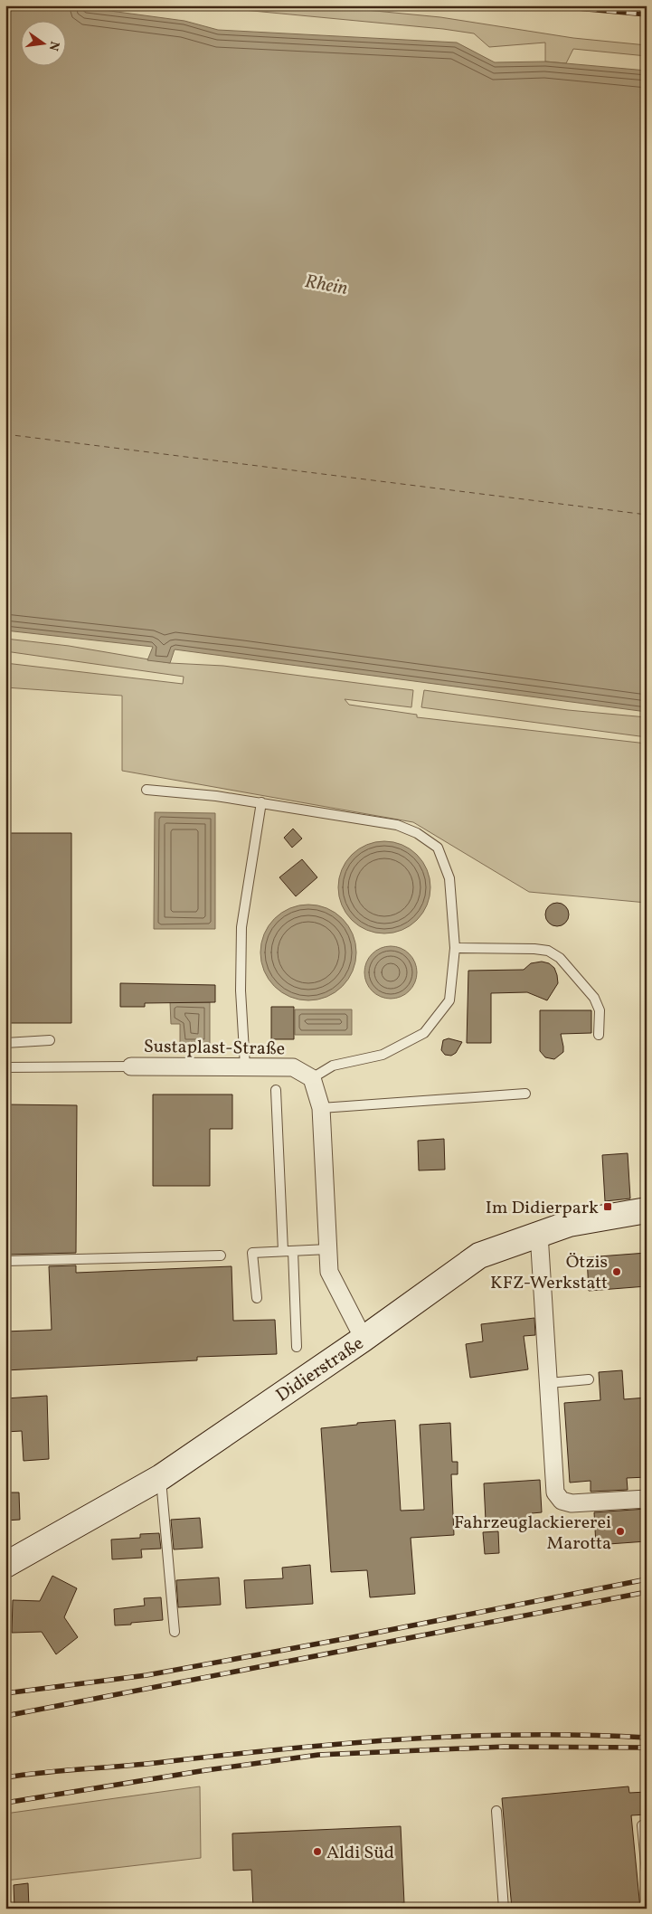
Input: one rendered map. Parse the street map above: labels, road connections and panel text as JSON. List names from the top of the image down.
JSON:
{
  "streets": {
    "street": ["Sustaplast-Straße", "Didierstraße"]
  },
  "water": ["Rhein"],
  "places": {
    "transit": ["Im Didierpark"],
    "other": ["Ötzis KFZ-Werkstatt", "Fahrzeuglackiererei Marotta", "Aldi Süd"]
  },
  "north": "right"
}
